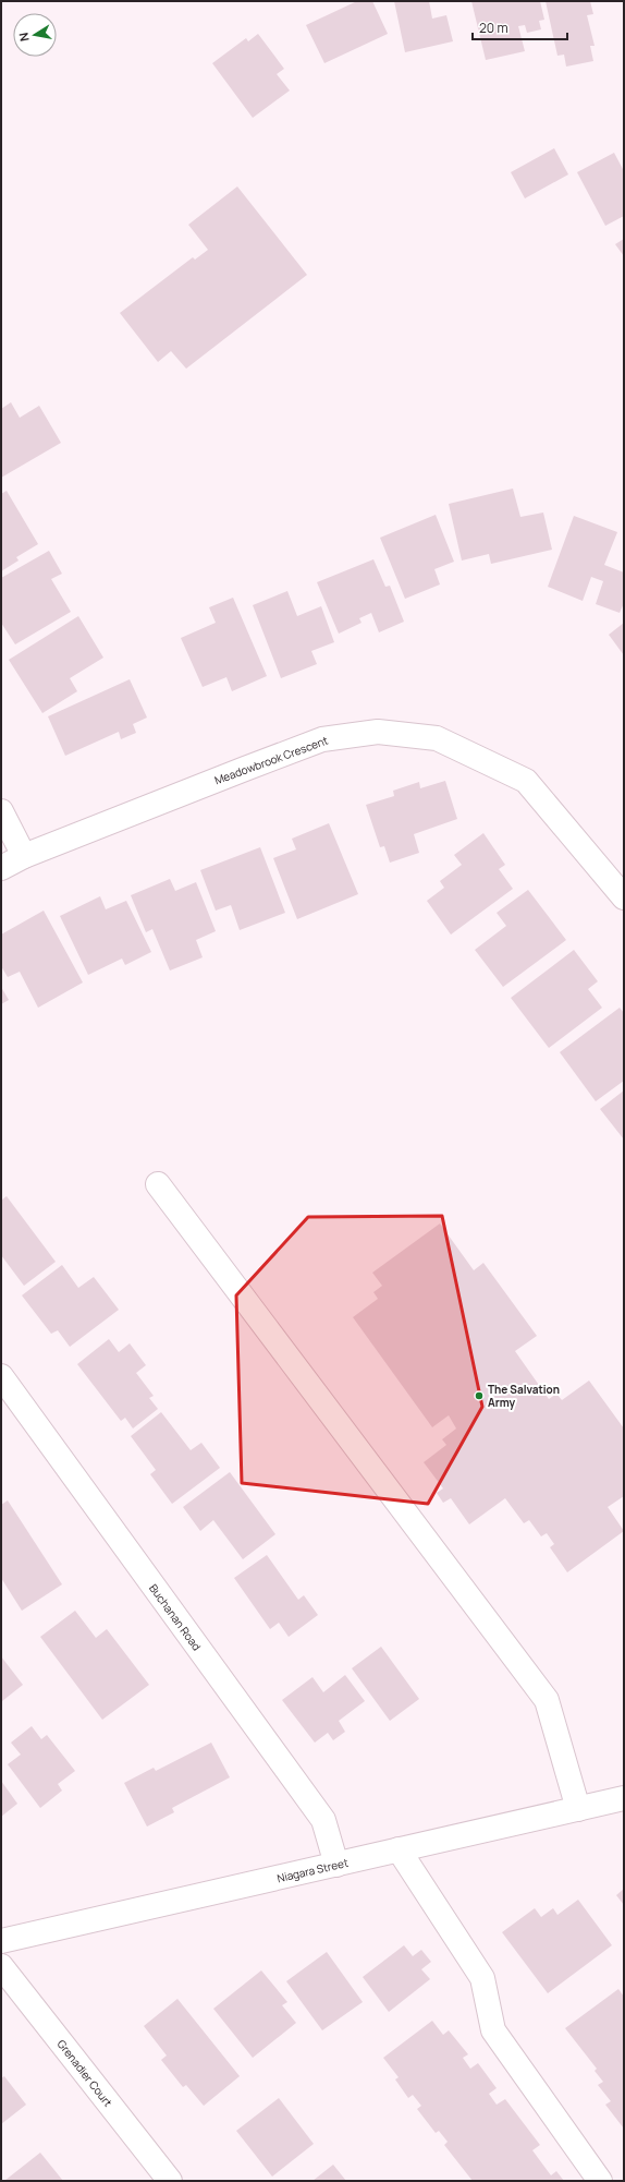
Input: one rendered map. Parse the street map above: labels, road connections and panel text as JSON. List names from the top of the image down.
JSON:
{
  "streets": {
    "street": [
      "Meadowbrook Crescent",
      "Buchanan Road",
      "Niagara Street",
      "Grenadier Court"
    ]
  },
  "crossings": [
    ["Buchanan Road", "Niagara Street"]
  ],
  "places": ["The Salvation Army"],
  "scale_bar": "20 m",
  "north": "left"
}
